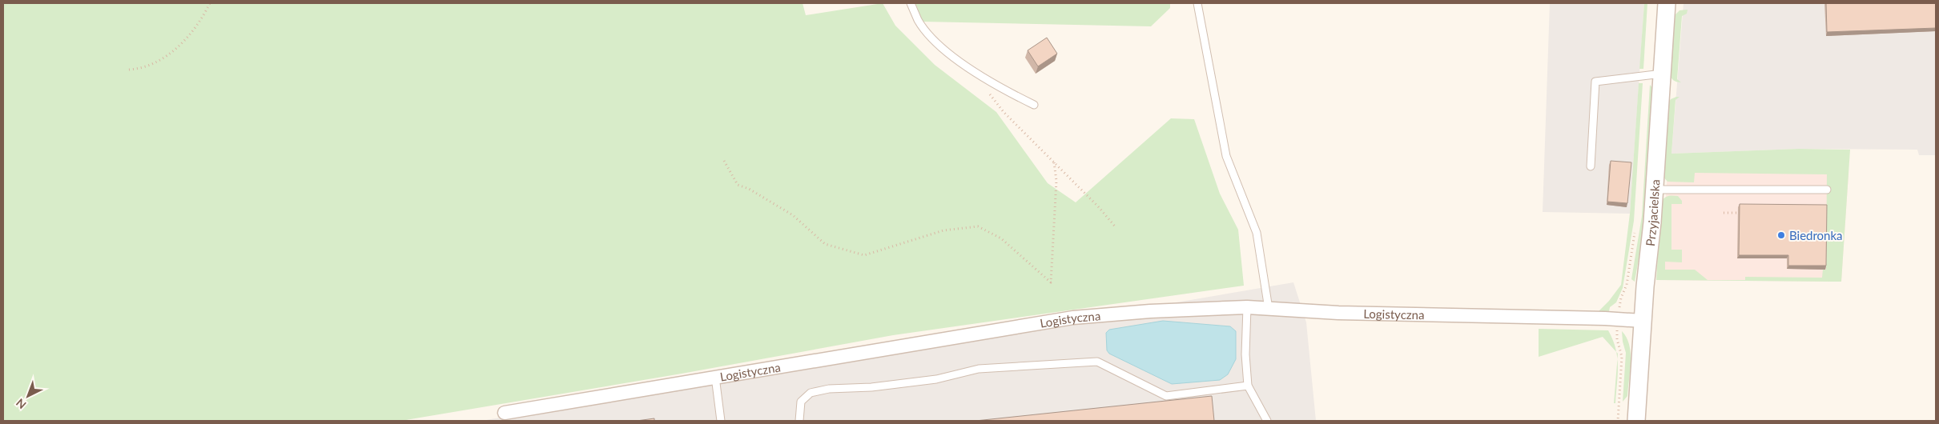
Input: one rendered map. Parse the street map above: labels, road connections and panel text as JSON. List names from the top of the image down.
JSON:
{
  "streets": {
    "street": ["Przyjacielska", "Logistyczna"]
  },
  "crossings": [
    ["Przyjacielska", "Logistyczna"]
  ],
  "places": ["Biedronka"],
  "north": "bottom left"
}
